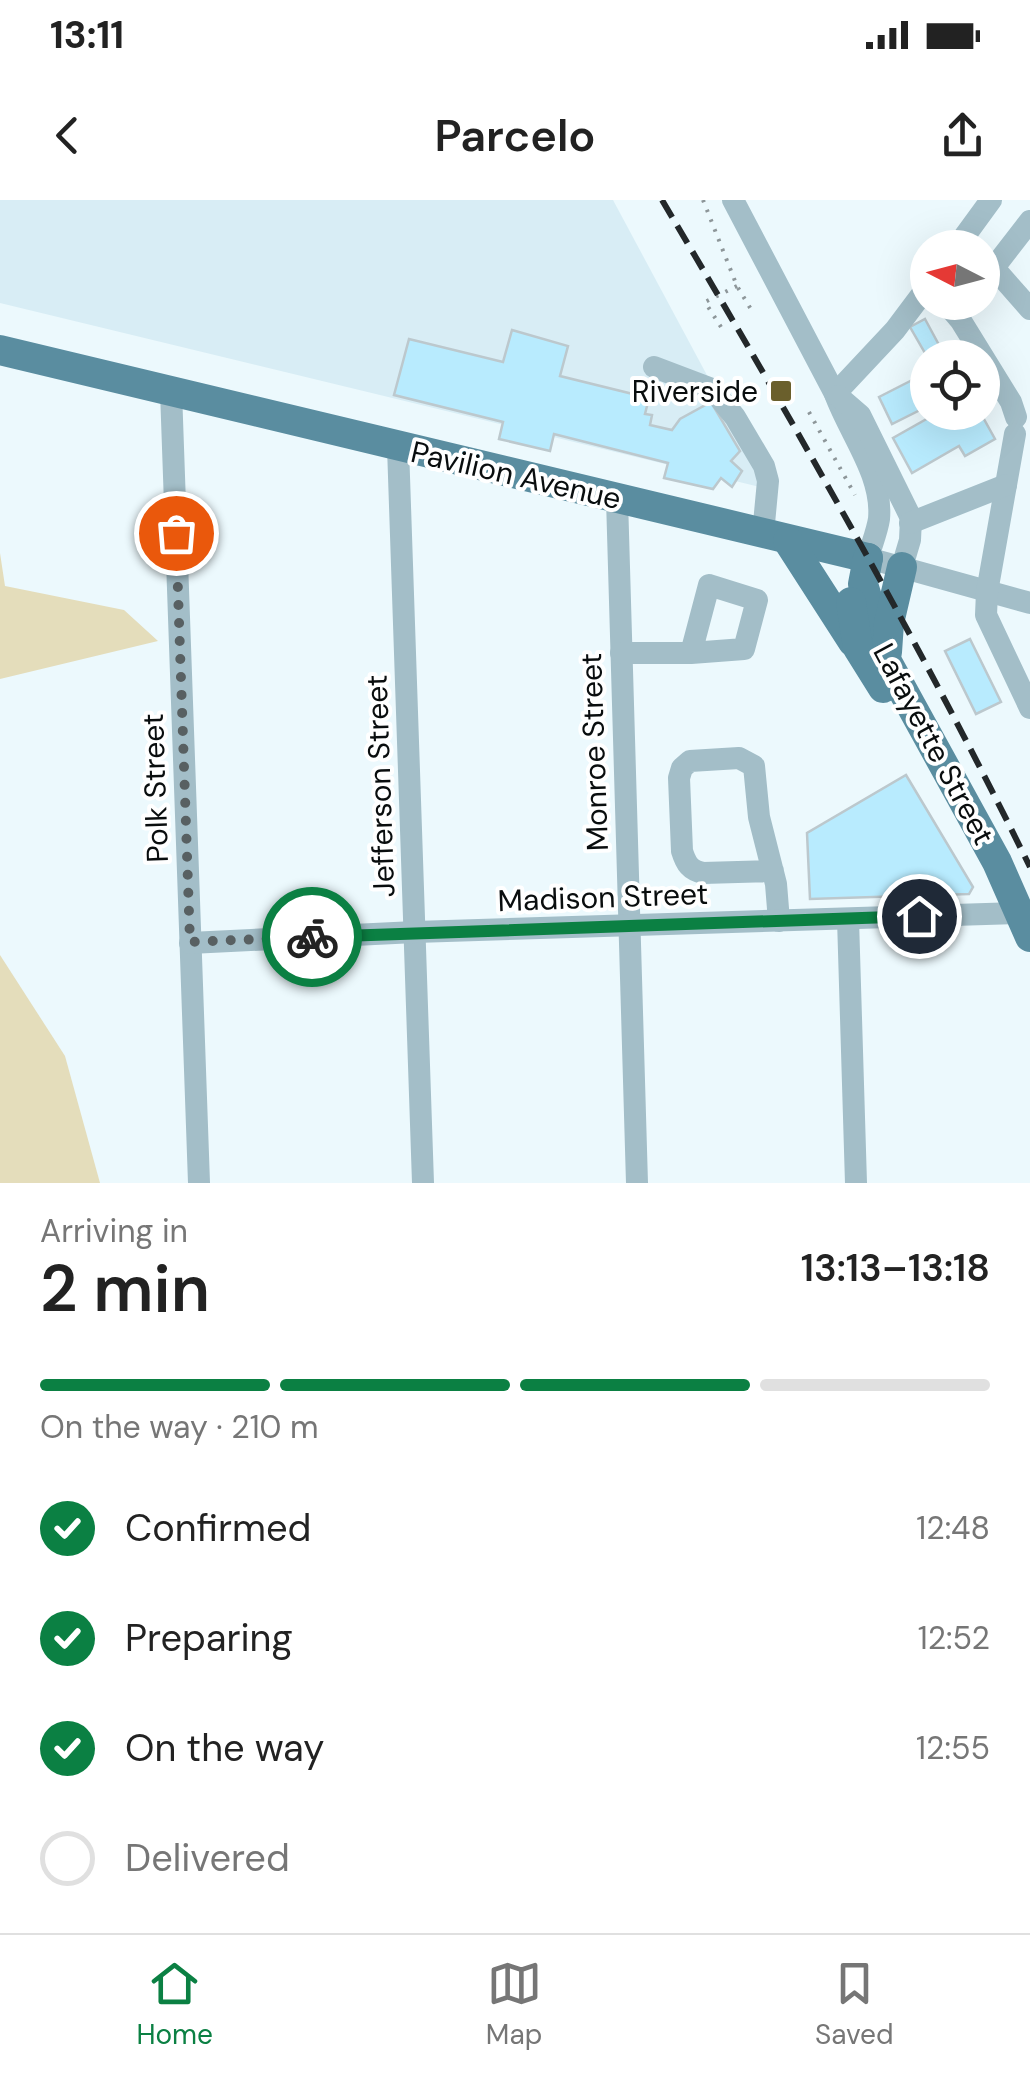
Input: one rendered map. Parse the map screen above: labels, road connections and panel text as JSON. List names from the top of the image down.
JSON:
{
  "streets": {
    "main road": ["Pavilion Avenue", "Lafayette Street"],
    "street": [
      "Monroe Street",
      "Jefferson Street",
      "Polk Street",
      "Madison Street"
    ]
  },
  "crossings": [
    ["Pavilion Avenue", "Lafayette Street"],
    ["Pavilion Avenue", "Monroe Street"],
    ["Pavilion Avenue", "Jefferson Street"],
    ["Pavilion Avenue", "Polk Street"],
    ["Lafayette Street", "Madison Street"],
    ["Monroe Street", "Madison Street"],
    ["Jefferson Street", "Madison Street"],
    ["Polk Street", "Madison Street"]
  ],
  "places": {
    "transit": ["Riverside"]
  },
  "north": "left",
  "page": {
    "status": "13:11",
    "header": "Parcelo",
    "heading": ["2 min", "Arriving in", "13:13–13:18"],
    "bar": "On the way · 210 m",
    "list": [
      ["Confirmed", "12:48"],
      ["Preparing", "12:52"],
      ["On the way", "12:55"],
      "Delivered"
    ],
    "tabs": ["Home", "Map", "Saved"]
  }
}
